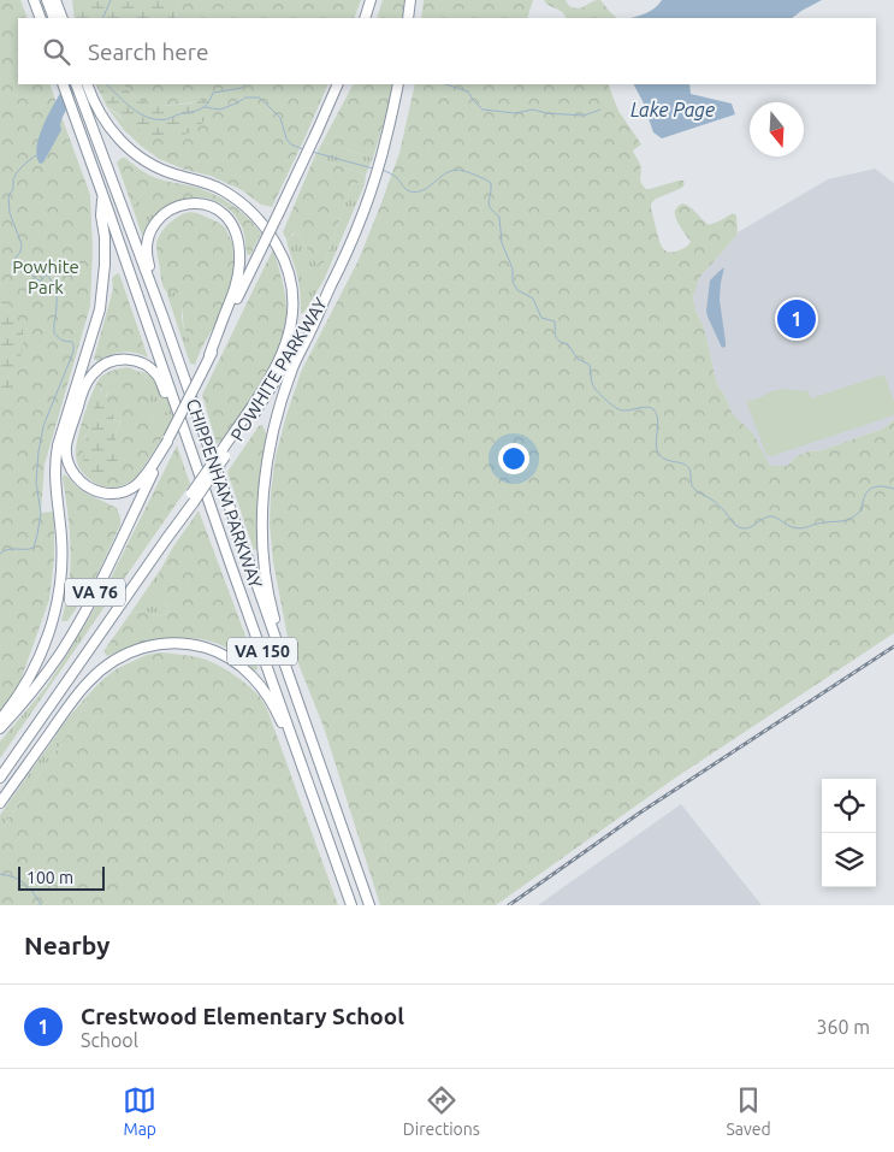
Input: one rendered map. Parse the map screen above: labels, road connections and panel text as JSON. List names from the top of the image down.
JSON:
{
  "streets": {
    "highway": [
      "POWHITE PARKWAY",
      "CHIPPENHAM PARKWAY",
      "VA 76",
      "VA 150"
    ]
  },
  "water": ["Lake Page"],
  "parks": ["Powhite Park"],
  "scale_bar": "100 m",
  "north": "bottom",
  "page": {
    "search": "Search here",
    "pins": "1",
    "scale": "100 m",
    "heading": "Nearby",
    "list": [
      {
        "mark": "1",
        "name": "Crestwood Elementary School",
        "note": "School",
        "value": "360 m"
      }
    ],
    "nav": ["Map", "Directions", "Saved"]
  }
}
